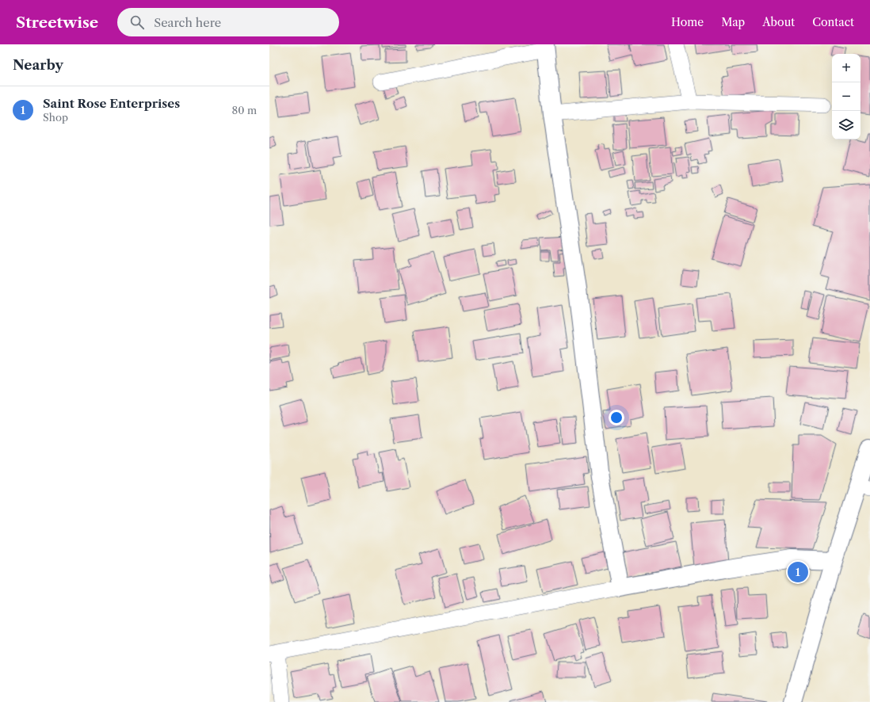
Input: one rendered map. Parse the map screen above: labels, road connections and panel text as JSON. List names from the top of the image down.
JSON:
{
  "page": {
    "header": "Streetwise",
    "search": "Search here",
    "nav": [
      "Home",
      "Map",
      "About",
      "Contact"
    ],
    "heading": "Nearby",
    "map_buttons": ["+", "−"],
    "list": [
      {
        "mark": "1",
        "name": "Saint Rose Enterprises",
        "note": "Shop",
        "value": "80 m"
      }
    ],
    "pins": "1"
  }
}
